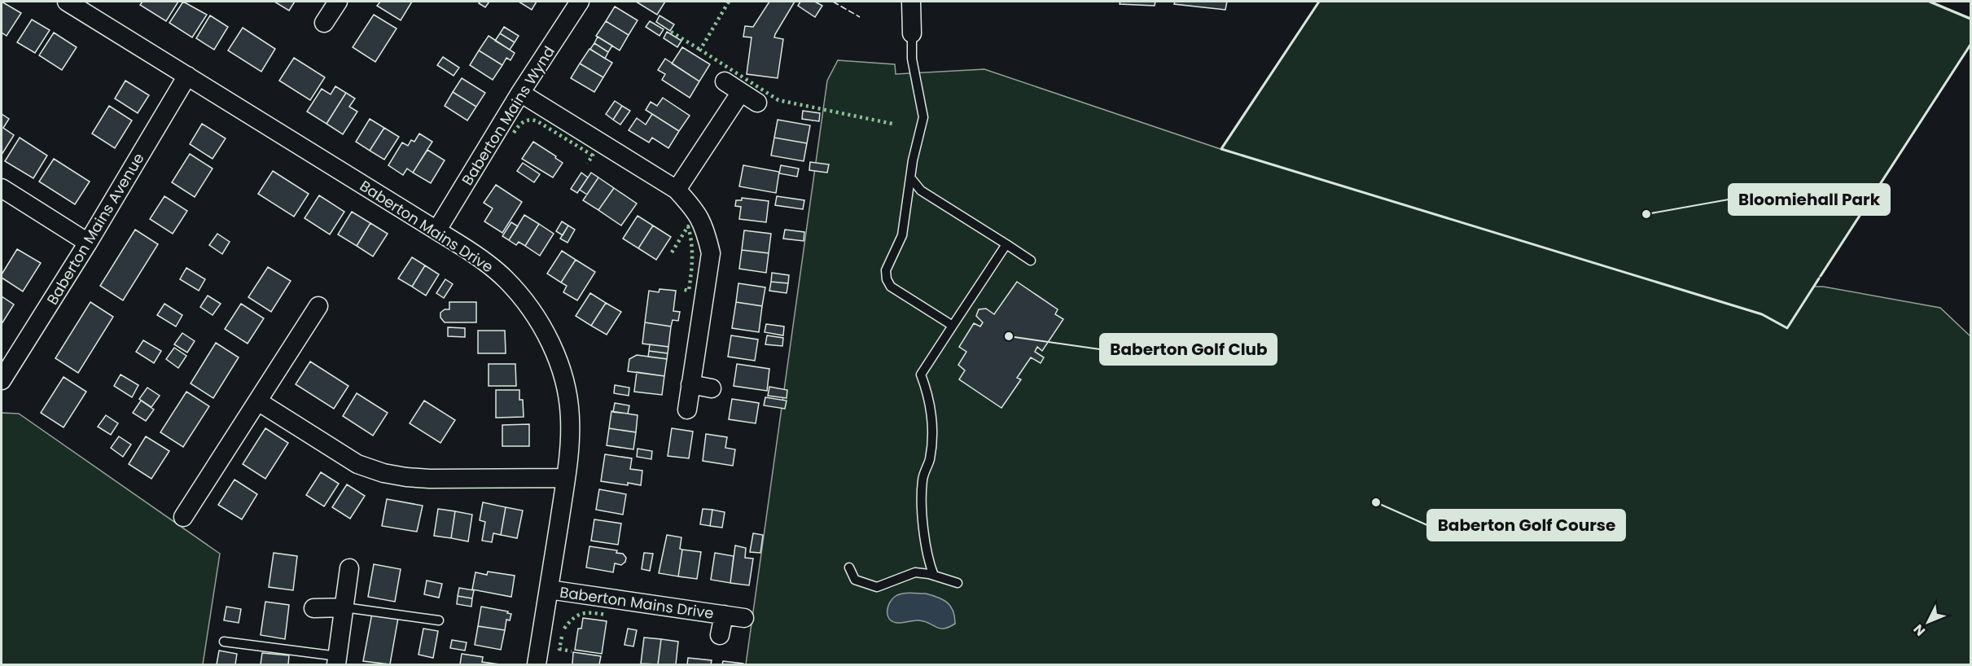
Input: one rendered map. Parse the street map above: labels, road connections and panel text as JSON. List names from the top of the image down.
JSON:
{
  "streets": {
    "street": ["Baberton Mains Wynd", "Baberton Mains Drive", "Baberton Mains Avenue"]
  },
  "crossings": [
    ["Baberton Mains Wynd", "Baberton Mains Drive"],
    ["Baberton Mains Drive", "Baberton Mains Avenue"]
  ],
  "places": ["Bloomiehall Park", "Baberton Golf Club", "Baberton Golf Course"],
  "north": "bottom left"
}
